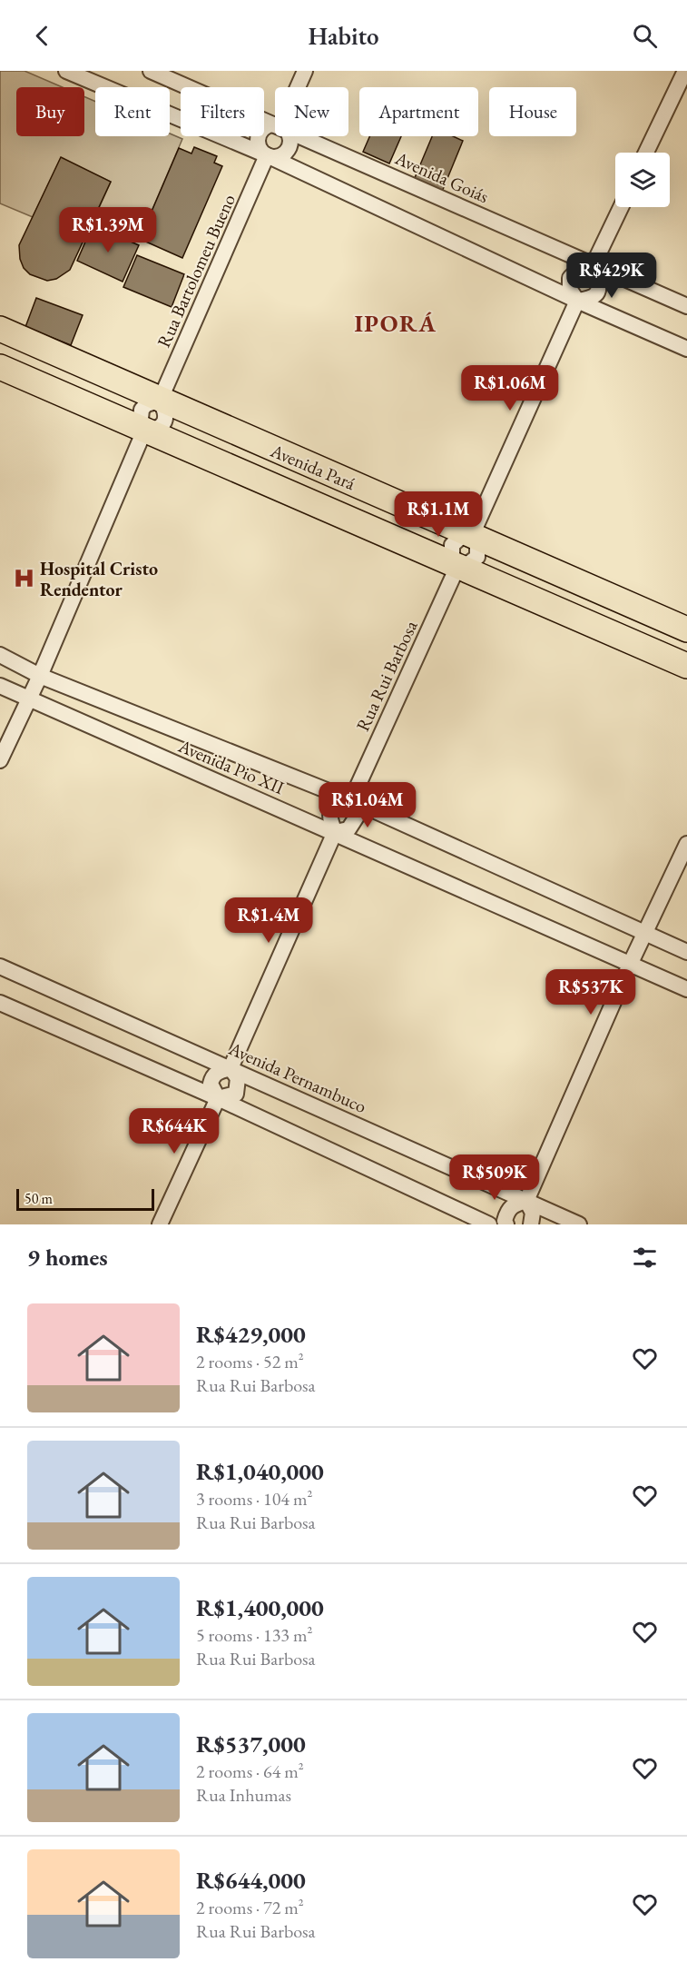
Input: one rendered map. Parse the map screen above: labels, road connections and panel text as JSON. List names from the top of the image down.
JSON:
{
  "streets": {
    "main road": ["Avenida Pará"],
    "street": [
      "Avenida Goiás",
      "Rua Bartolomeu Bueno",
      "Rua Rui Barbosa",
      "Avenida Pio XII",
      "Avenida Pernambuco"
    ]
  },
  "crossings": [
    ["Avenida Goiás", "Rua Rui Barbosa"],
    ["Rua Bartolomeu Bueno", "Avenida Pará"],
    ["Rua Bartolomeu Bueno", "Avenida Pio XII"],
    ["Avenida Pará", "Rua Rui Barbosa"],
    ["Rua Rui Barbosa", "Avenida Pio XII"]
  ],
  "districts": ["IPORÁ"],
  "places": {
    "hospital": ["Hospital Cristo Rendentor"]
  },
  "scale_bar": "50 m",
  "page": {
    "header": "Habito",
    "chip": [
      "Buy",
      "Rent",
      "Filters",
      "New",
      "Apartment",
      "House"
    ],
    "price": [
      "R$1.39M",
      "R$429K",
      "R$1.06M",
      "R$1.1M",
      "R$1.04M",
      "R$1.4M",
      "R$537K",
      "R$644K",
      "R$509K"
    ],
    "scale": "50 m",
    "heading": "9 homes",
    "list": [
      {
        "name": "R$429,000",
        "note": "2 rooms · 52 m² · Rua Rui Barbosa"
      },
      {
        "name": "R$1,040,000",
        "note": "3 rooms · 104 m² · Rua Rui Barbosa"
      },
      {
        "name": "R$1,400,000",
        "note": "5 rooms · 133 m² · Rua Rui Barbosa"
      },
      {
        "name": "R$537,000",
        "note": "2 rooms · 64 m² · Rua Inhumas"
      },
      {
        "name": "R$644,000",
        "note": "2 rooms · 72 m² · Rua Rui Barbosa"
      }
    ]
  }
}
